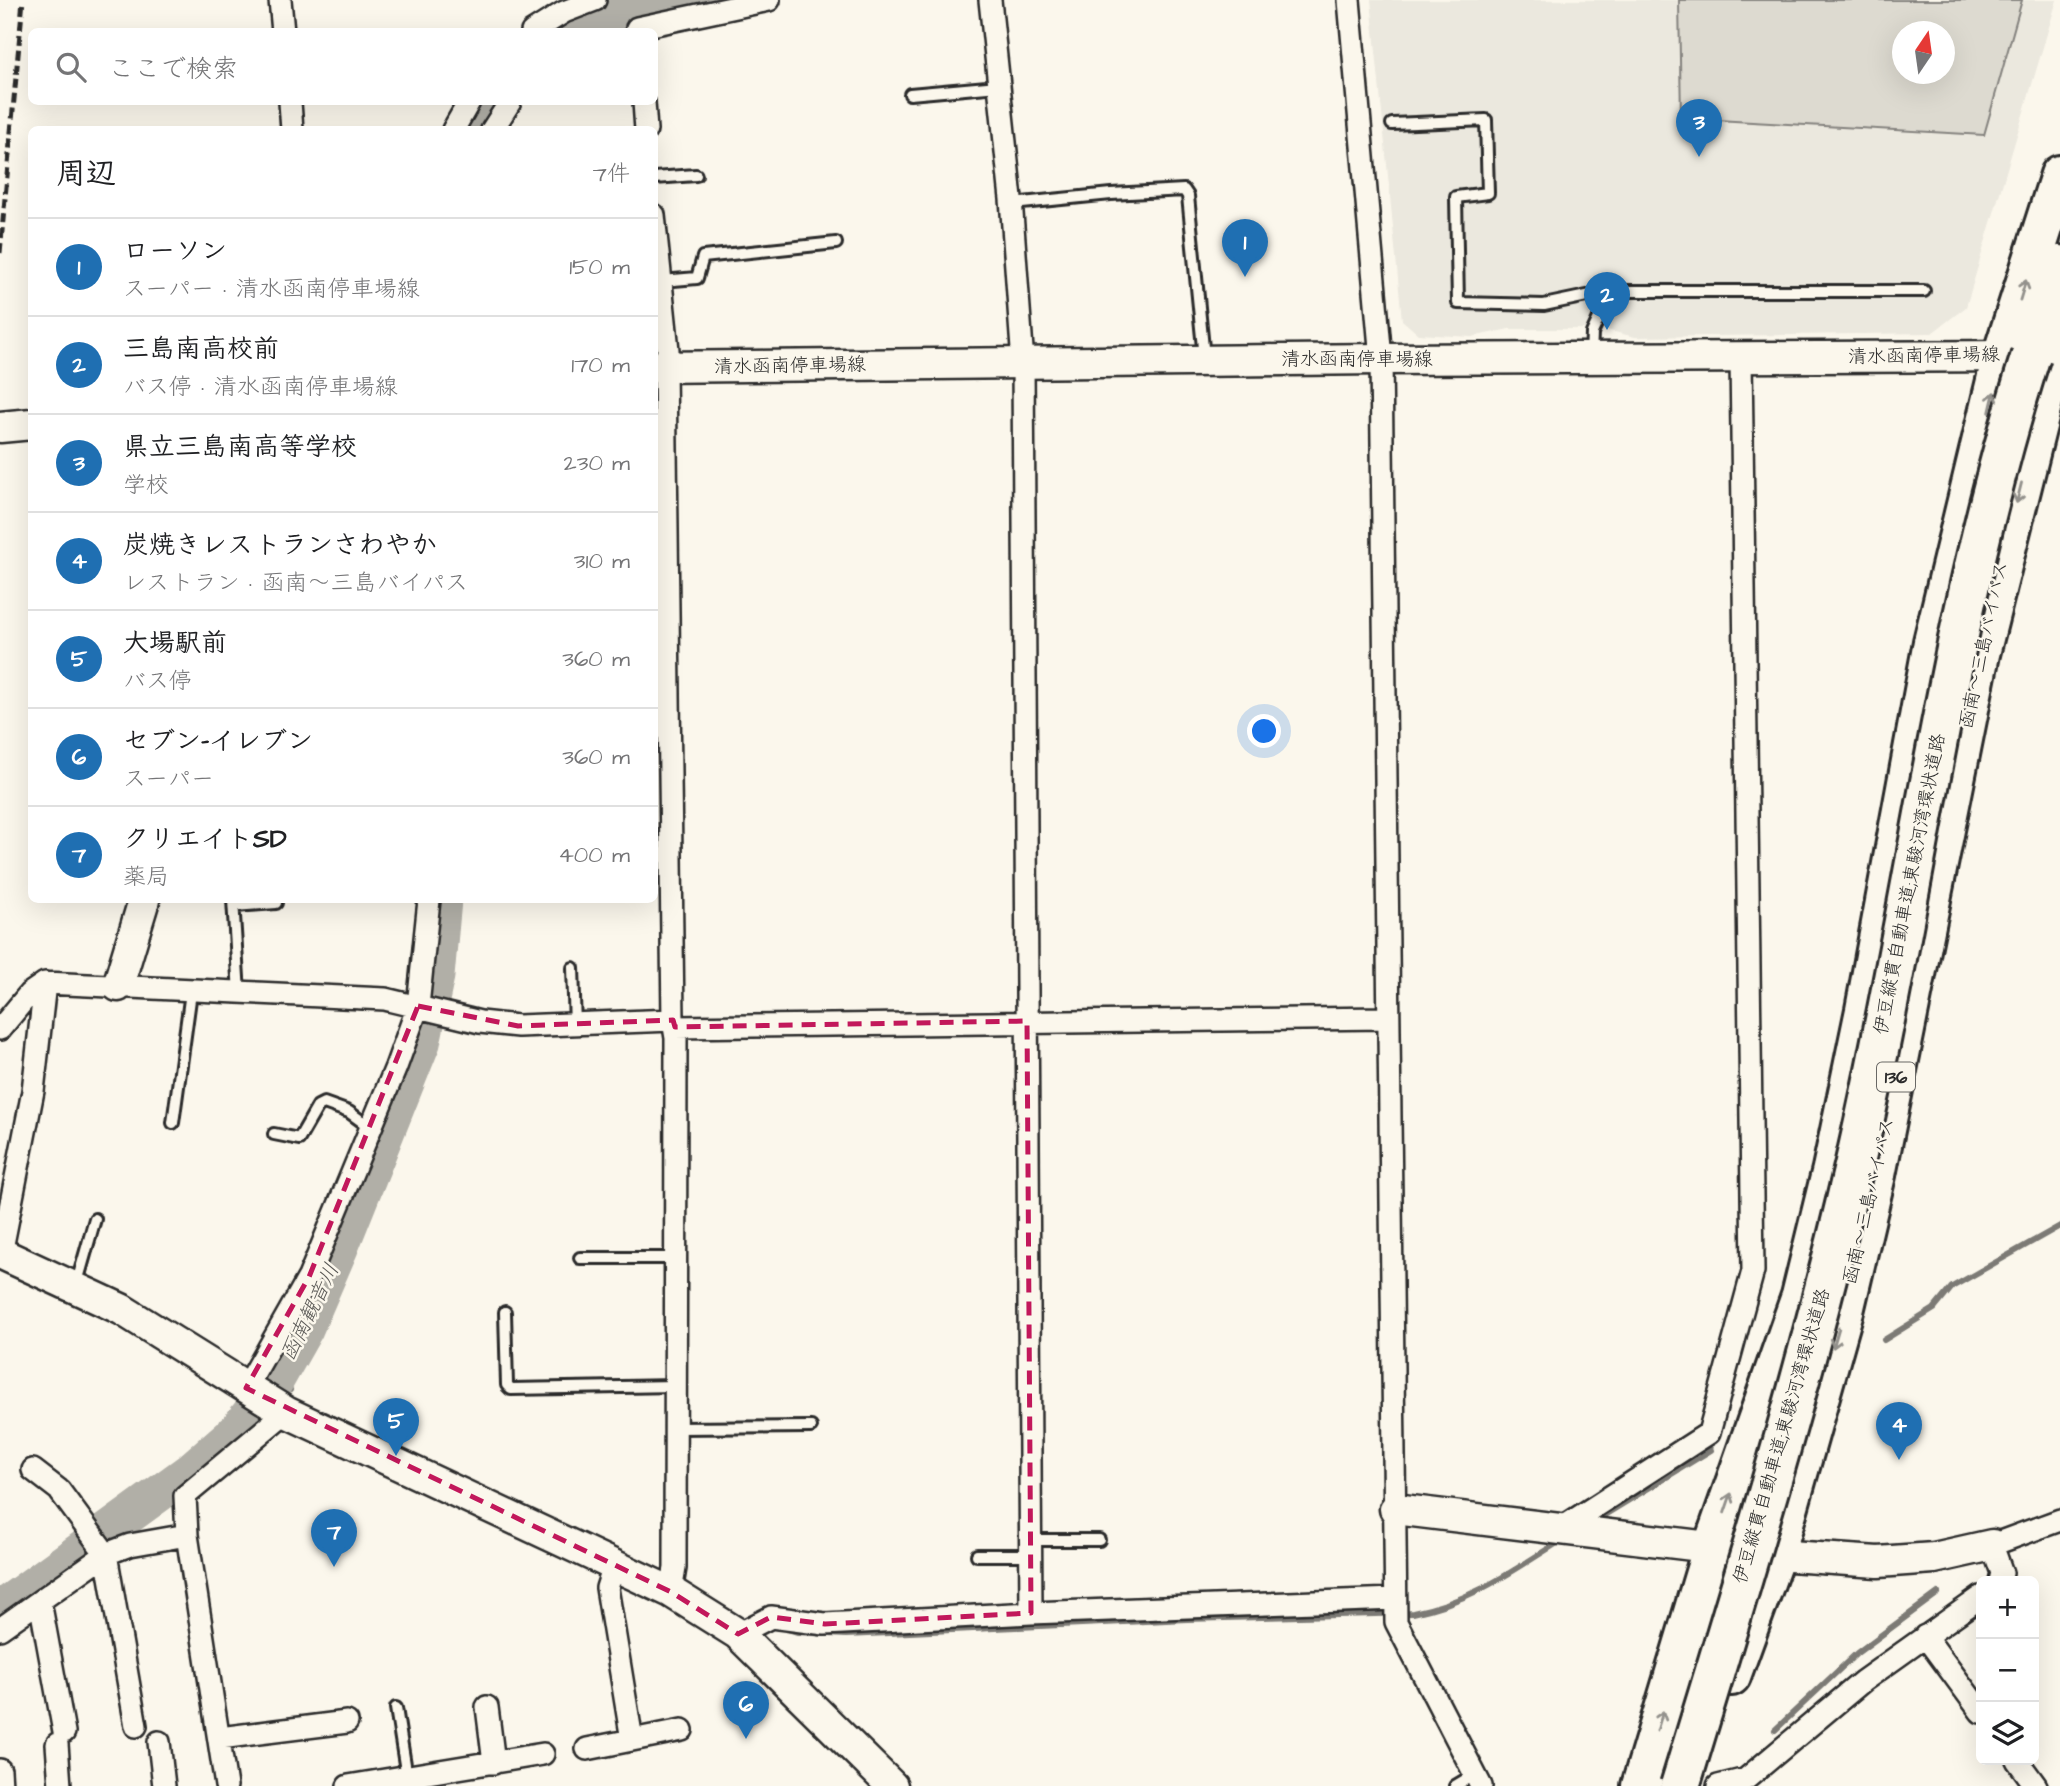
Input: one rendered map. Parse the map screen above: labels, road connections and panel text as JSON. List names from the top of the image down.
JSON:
{
  "streets": {
    "highway": ["函南～三島バイパス", "伊豆縦貫自動車道;東駿河湾環状道路", "136"],
    "street": ["清水函南停車場線"]
  },
  "crossings": [
    ["清水函南停車場線", "函南～三島バイパス"],
    ["清水函南停車場線", "136"]
  ],
  "water": ["函南観音川"],
  "north": "top",
  "page": {
    "search": "ここで検索",
    "pins": [
      "3",
      "1",
      "2",
      "5",
      "4",
      "7",
      "6"
    ],
    "heading": ["周辺", "7件"],
    "list": [
      {
        "mark": "1",
        "name": "ローソン",
        "note": "スーパー · 清水函南停車場線",
        "value": "150 m"
      },
      {
        "mark": "2",
        "name": "三島南高校前",
        "note": "バス停 · 清水函南停車場線",
        "value": "170 m"
      },
      {
        "mark": "3",
        "name": "県立三島南高等学校",
        "note": "学校",
        "value": "230 m"
      },
      {
        "mark": "4",
        "name": "炭焼きレストランさわやか",
        "note": "レストラン · 函南～三島バイパス",
        "value": "310 m"
      },
      {
        "mark": "5",
        "name": "大場駅前",
        "note": "バス停",
        "value": "360 m"
      },
      {
        "mark": "6",
        "name": "セブン-イレブン",
        "note": "スーパー",
        "value": "360 m"
      },
      {
        "mark": "7",
        "name": "クリエイトSD",
        "note": "薬局",
        "value": "400 m"
      }
    ],
    "map_buttons": ["+", "−"]
  }
}
